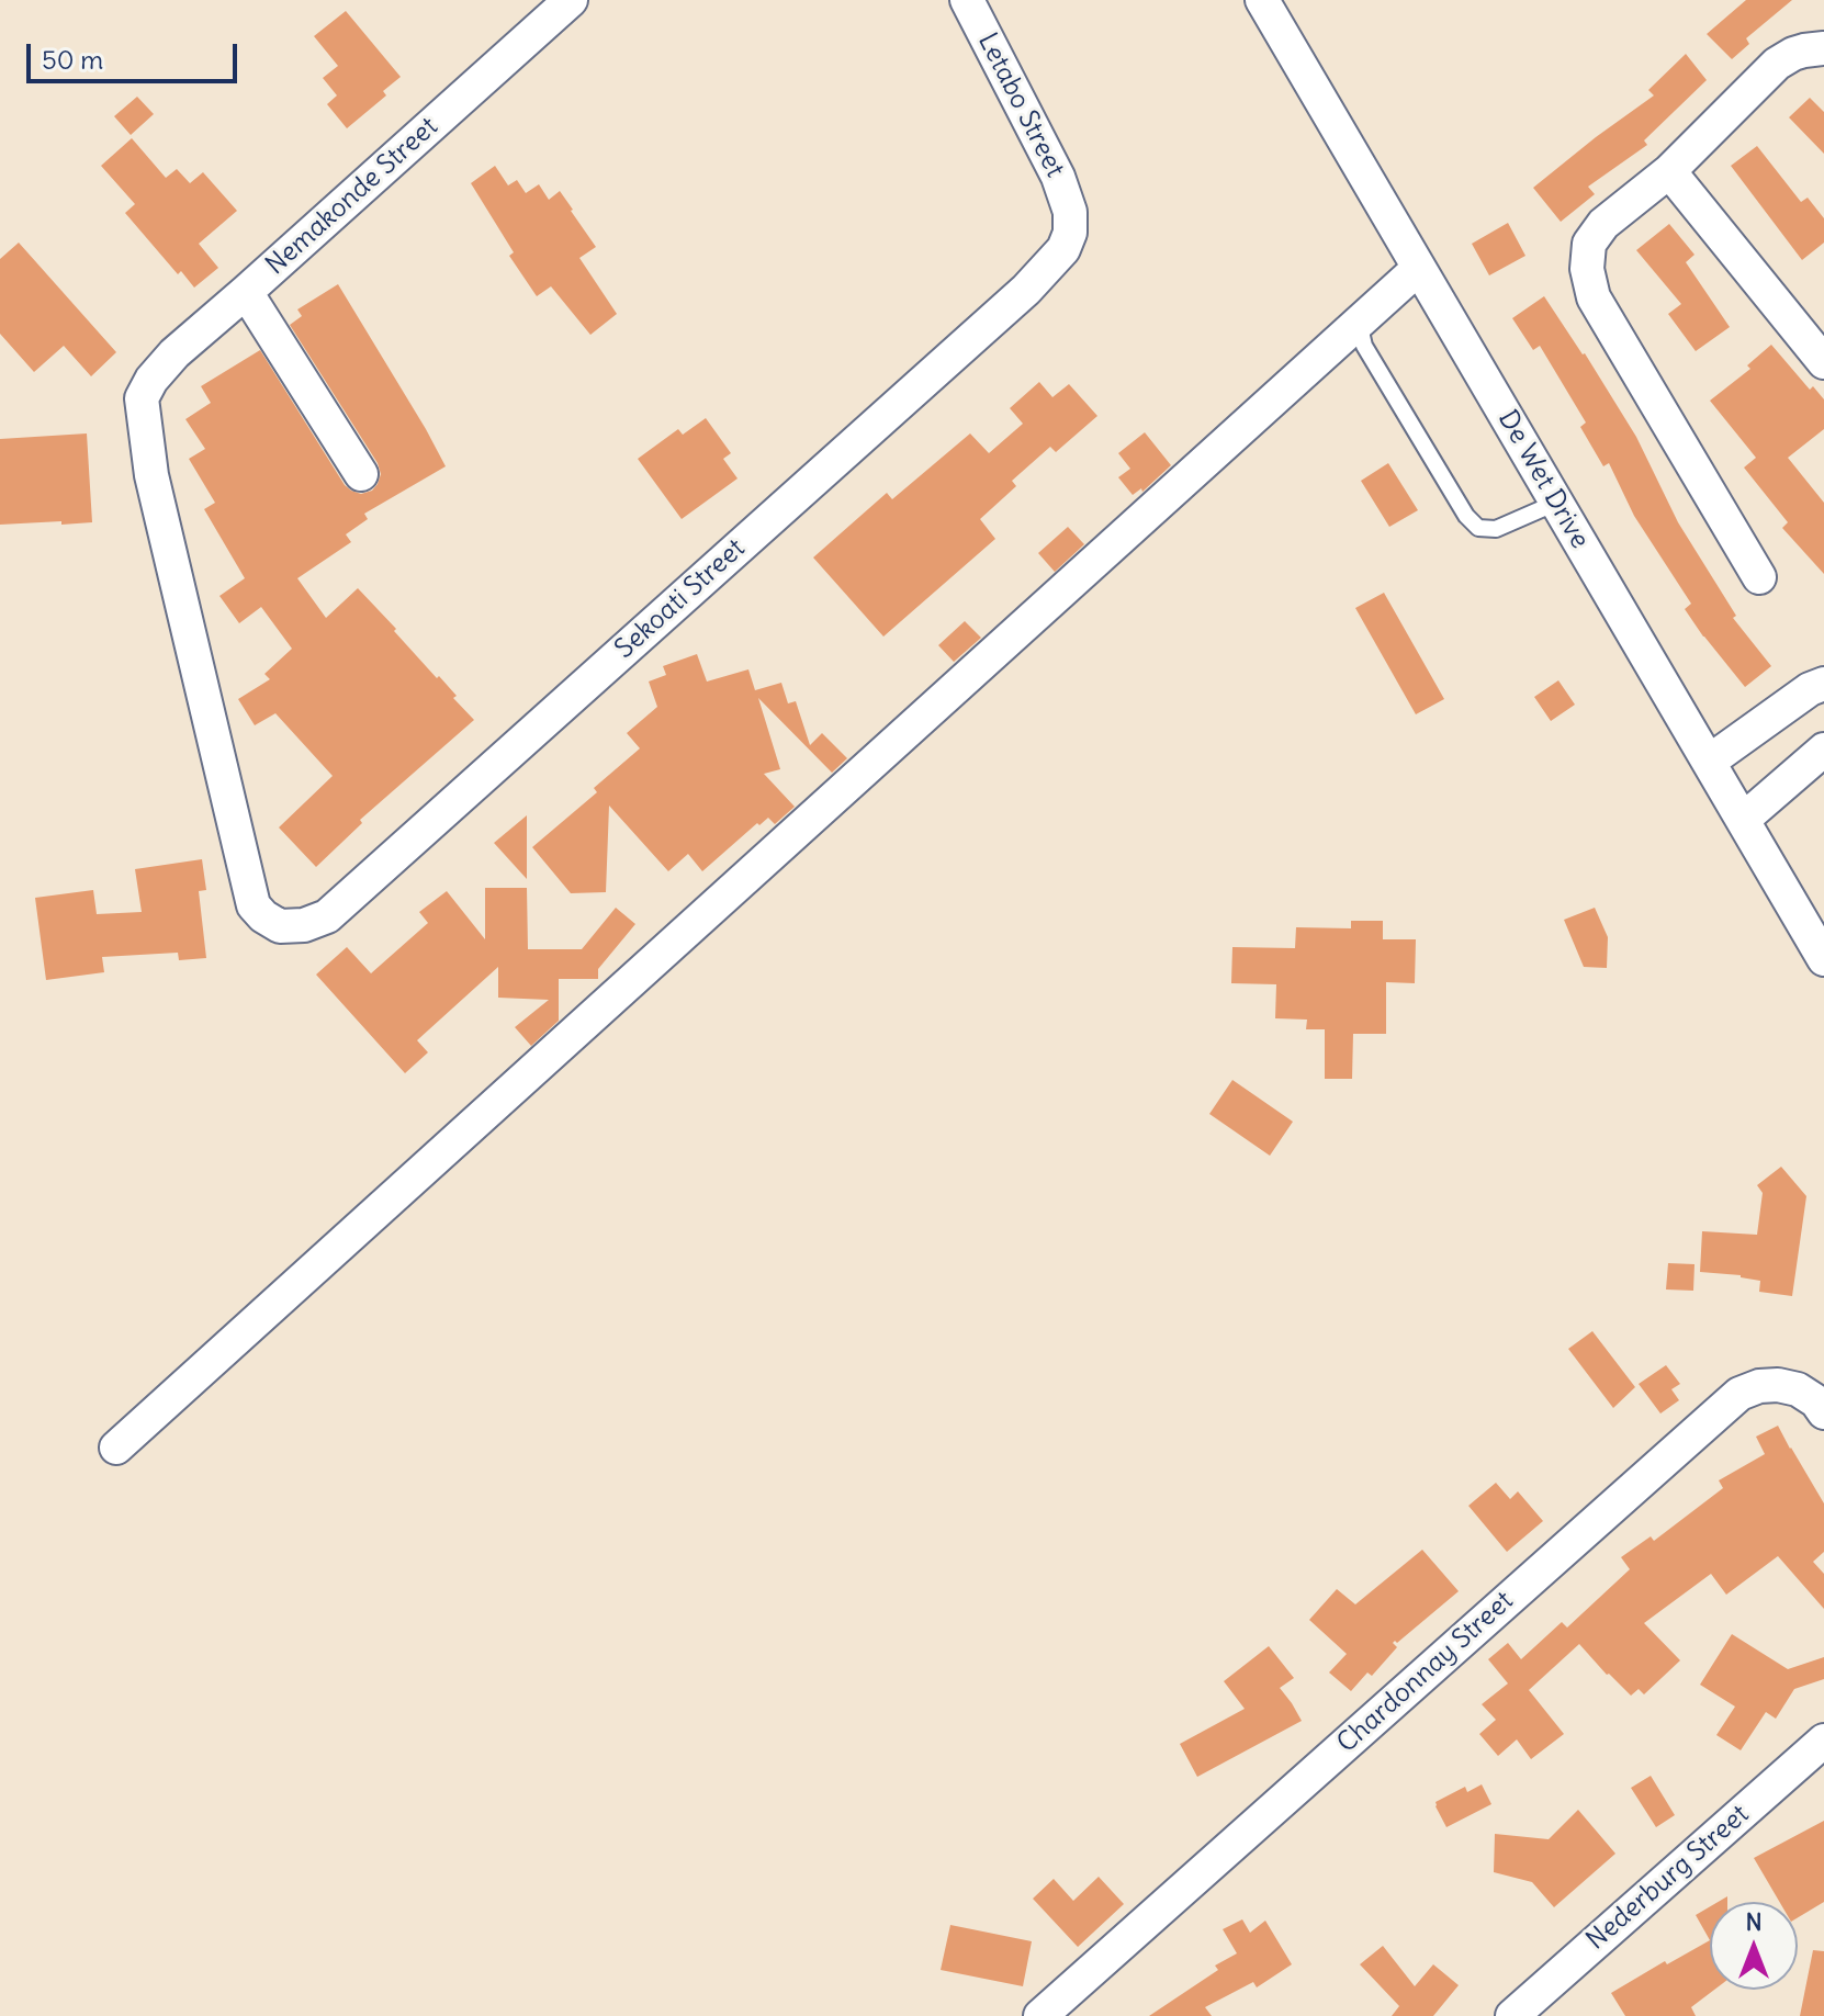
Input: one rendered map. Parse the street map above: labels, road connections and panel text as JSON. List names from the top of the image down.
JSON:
{
  "streets": {
    "street": [
      "Letabo Street",
      "Nemakonde Street",
      "De Wet Drive",
      "Sekoati Street",
      "Chardonnay Street",
      "Nederburg Street"
    ]
  },
  "crossings": [
    ["Letabo Street", "Sekoati Street"],
    ["Nemakonde Street", "Sekoati Street"]
  ],
  "scale_bar": "50 m",
  "north": "top"
}
